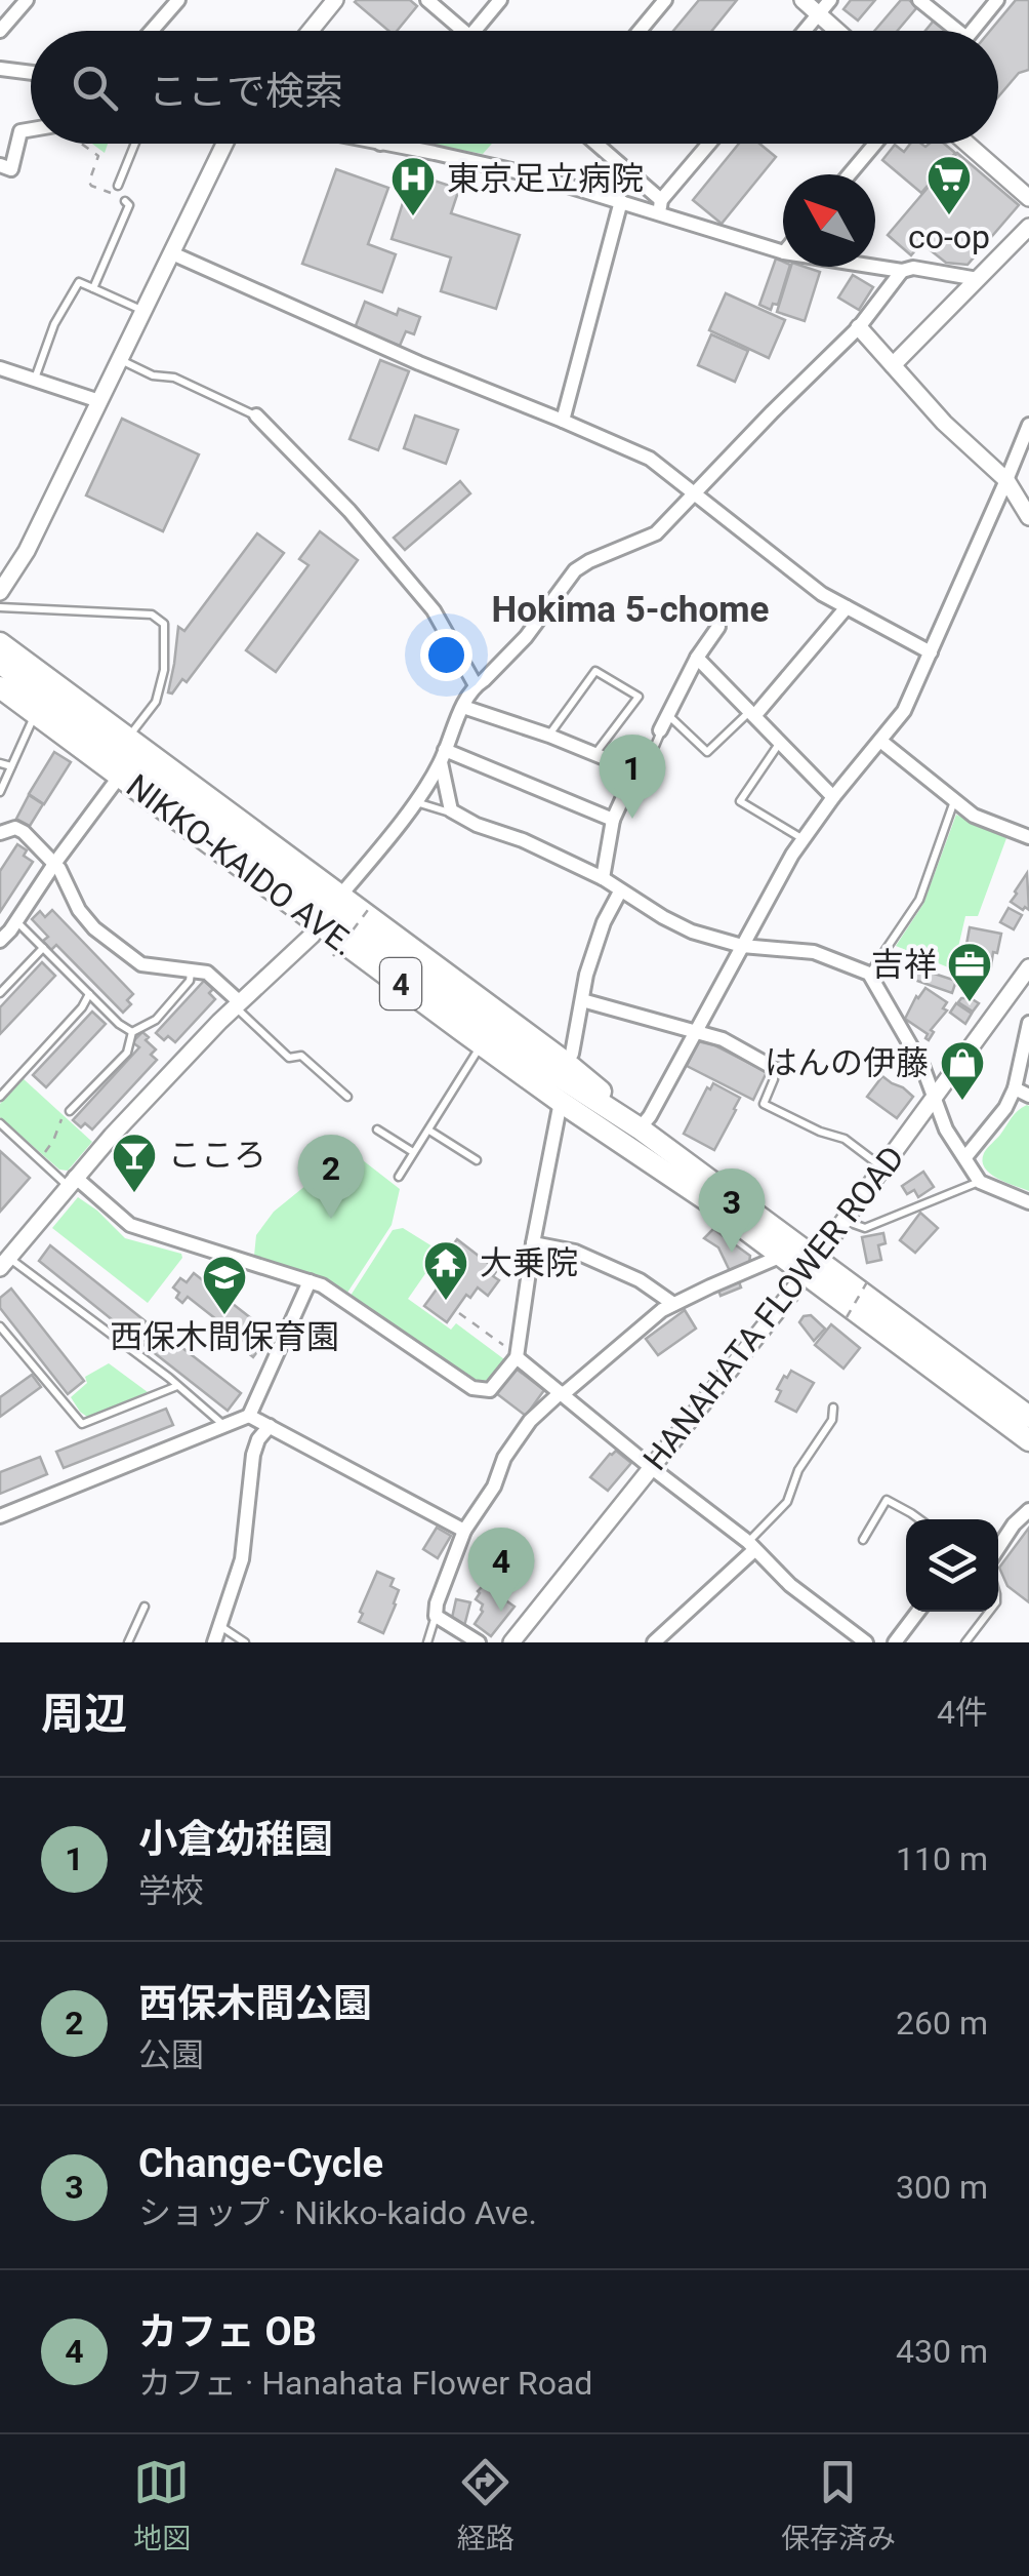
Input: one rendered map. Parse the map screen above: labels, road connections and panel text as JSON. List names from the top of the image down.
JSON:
{
  "streets": {
    "highway": ["NIKKO-KAIDO AVE.", "4"],
    "street": ["HANAHATA FLOWER ROAD"]
  },
  "crossings": [
    ["NIKKO-KAIDO AVE.", "4"],
    ["NIKKO-KAIDO AVE.", "HANAHATA FLOWER ROAD"]
  ],
  "districts": ["Hokima 5-chome"],
  "places": {
    "supermarket": ["co-op"],
    "hospital": ["東京足立病院"],
    "office": ["吉祥"],
    "shop": ["はんの伊藤"],
    "bar": ["こころ"],
    "temple": ["大乗院"],
    "school or university": ["西保木間保育園"]
  },
  "north": "top left",
  "page": {
    "search": "ここで検索",
    "pins": [
      "1",
      "2",
      "3",
      "4"
    ],
    "heading": ["周辺", "4件"],
    "list": [
      {
        "mark": "1",
        "name": "小倉幼稚園",
        "note": "学校",
        "value": "110 m"
      },
      {
        "mark": "2",
        "name": "西保木間公園",
        "note": "公園",
        "value": "260 m"
      },
      {
        "mark": "3",
        "name": "Change-Cycle",
        "note": "ショップ · Nikko-kaido Ave.",
        "value": "300 m"
      },
      {
        "mark": "4",
        "name": "カフェ OB",
        "note": "カフェ · Hanahata Flower Road",
        "value": "430 m"
      }
    ],
    "nav": ["地図", "経路", "保存済み"]
  }
}
